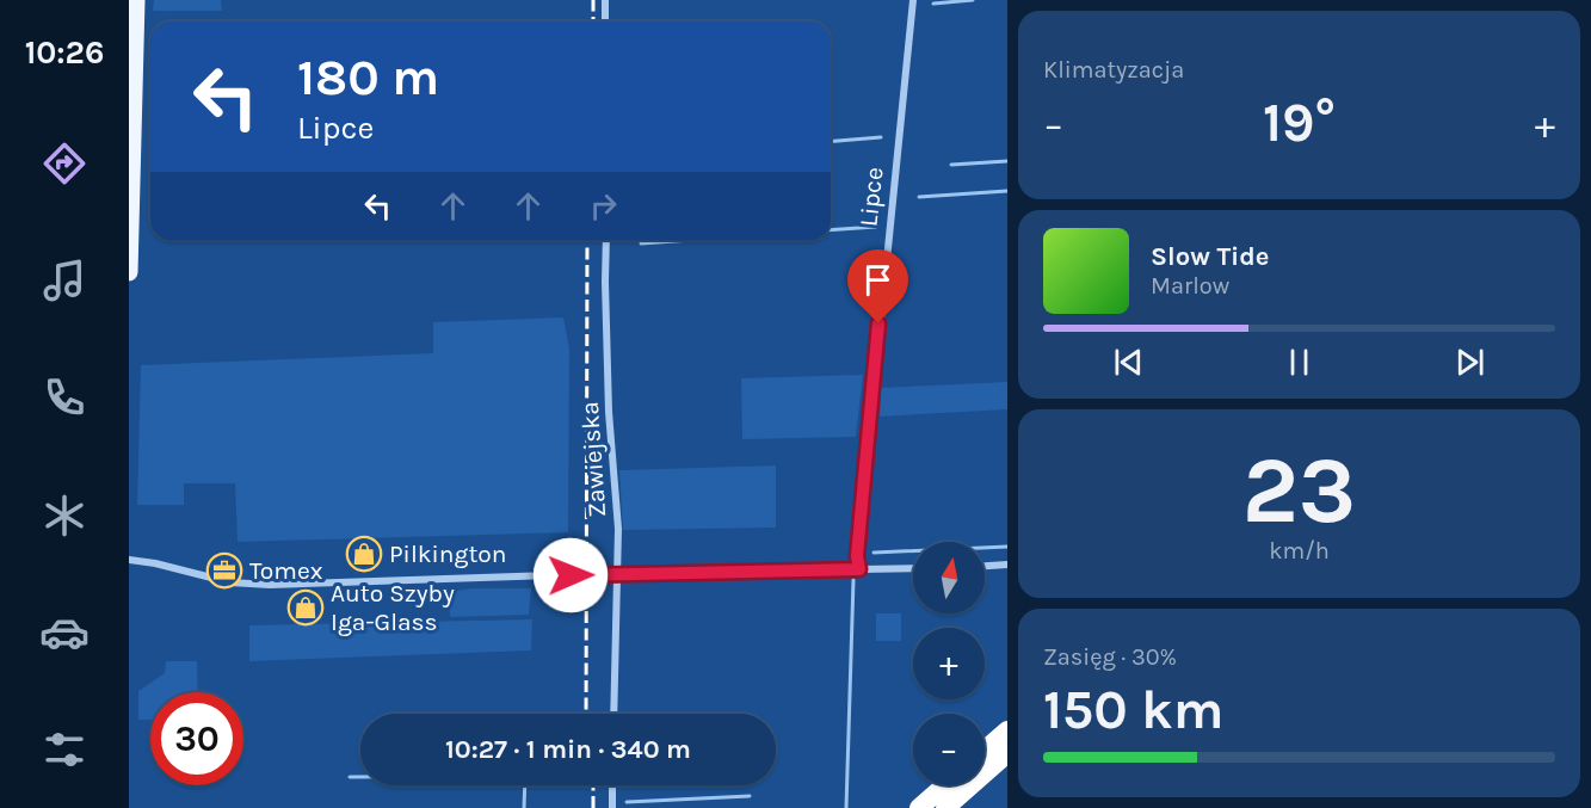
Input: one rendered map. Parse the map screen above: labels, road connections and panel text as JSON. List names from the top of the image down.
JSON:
{
  "streets": {
    "street": ["Lipce", "Zawiejska"]
  },
  "places": {
    "shop": ["Pilkington", "Auto Szyby Iga-Glass"],
    "office": ["Tomex"]
  },
  "north": "top",
  "page": {
    "tabs": "10:26",
    "tile": [
      "Klimatyzacja",
      ["23", "km/h"],
      ["Zasięg · 30%", "150 km"]
    ],
    "turn": ["180 m", "Lipce"],
    "heat": ["−", "19°", "+"],
    "song": ["Slow Tide", "Marlow"],
    "map_buttons": ["+", "−"],
    "limit": "30",
    "trip": "10:27 · 1 min · 340 m"
  }
}
